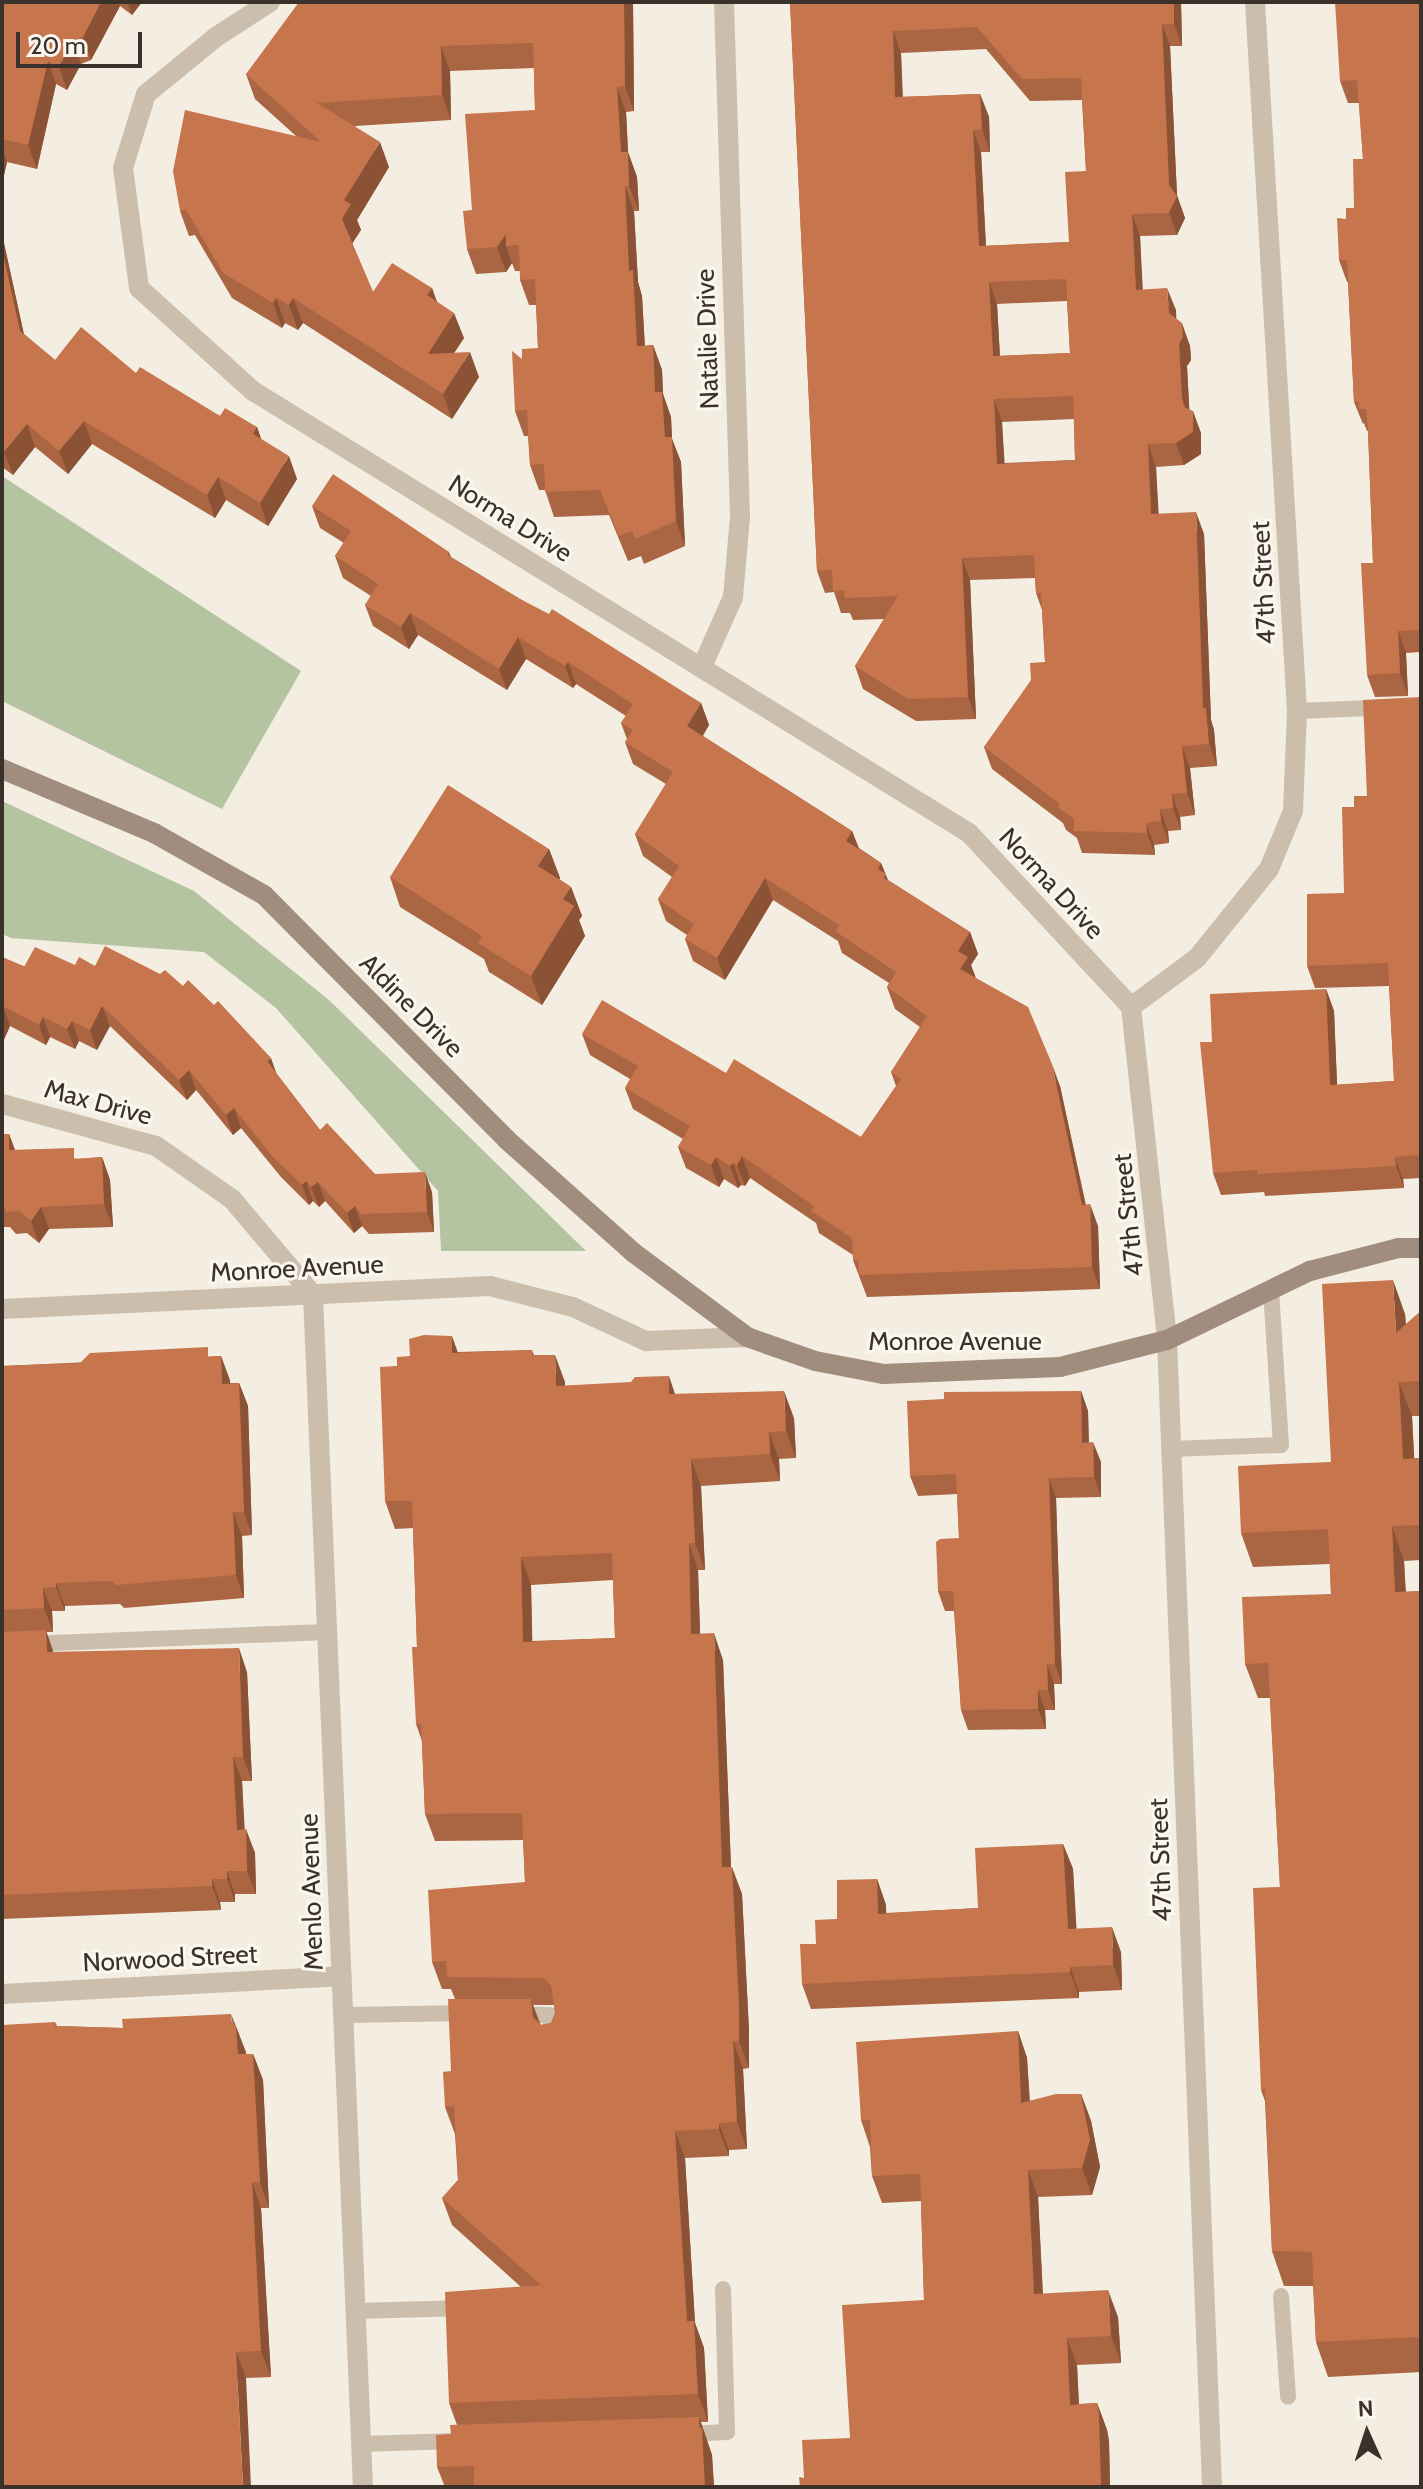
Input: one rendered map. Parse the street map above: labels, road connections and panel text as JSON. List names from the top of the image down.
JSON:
{
  "streets": {
    "main road": ["Aldine Drive", "Monroe Avenue"],
    "street": [
      "Natalie Drive",
      "Norma Drive",
      "47th Street",
      "Max Drive",
      "Menlo Avenue",
      "Norwood Street"
    ]
  },
  "crossings": [
    ["Natalie Drive", "Norma Drive"],
    ["Norma Drive", "47th Street"],
    ["47th Street", "Monroe Avenue"],
    ["Aldine Drive", "Monroe Avenue"],
    ["Max Drive", "Monroe Avenue"],
    ["Max Drive", "Menlo Avenue"],
    ["Monroe Avenue", "Menlo Avenue"],
    ["Menlo Avenue", "Norwood Street"]
  ],
  "scale_bar": "20 m",
  "north": "top"
}
